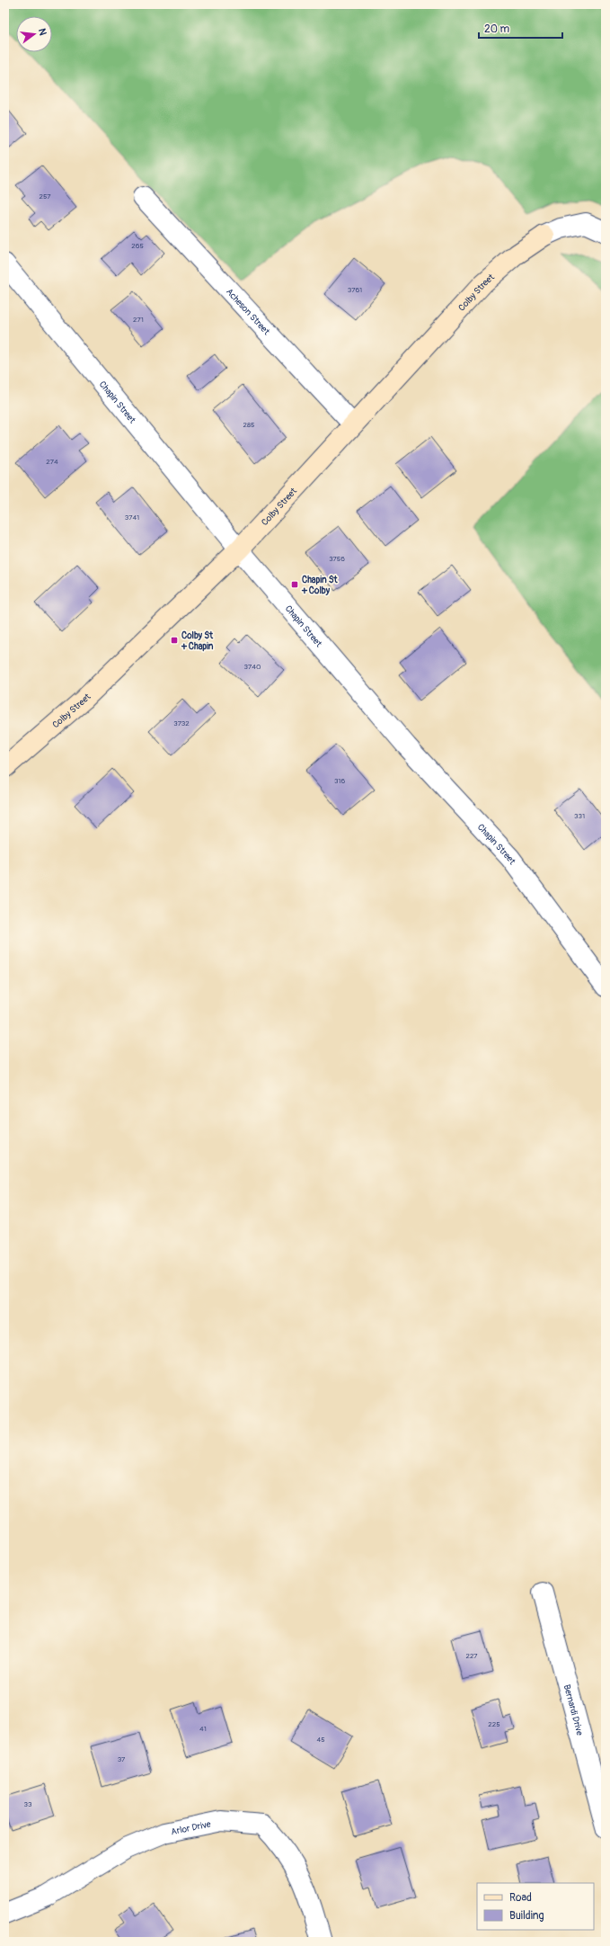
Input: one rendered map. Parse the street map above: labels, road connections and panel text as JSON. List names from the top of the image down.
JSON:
{
  "streets": {
    "street": [
      "Colby Street",
      "Acheson Street",
      "Chapin Street",
      "Bernardi Drive",
      "Arlor Drive"
    ]
  },
  "crossings": [
    ["Colby Street", "Acheson Street"],
    ["Colby Street", "Chapin Street"]
  ],
  "places": {
    "transit": ["Chapin St + Colby", "Colby St + Chapin"]
  },
  "house_numbers": [
    "257",
    "265",
    "3761",
    "271",
    "285",
    "274",
    "3741",
    "3756",
    "3740",
    "3732",
    "316",
    "331",
    "227",
    "225",
    "41",
    "45",
    "37",
    "33"
  ],
  "legend": ["Road", "Building"],
  "scale_bar": "20 m",
  "north": "right"
}
